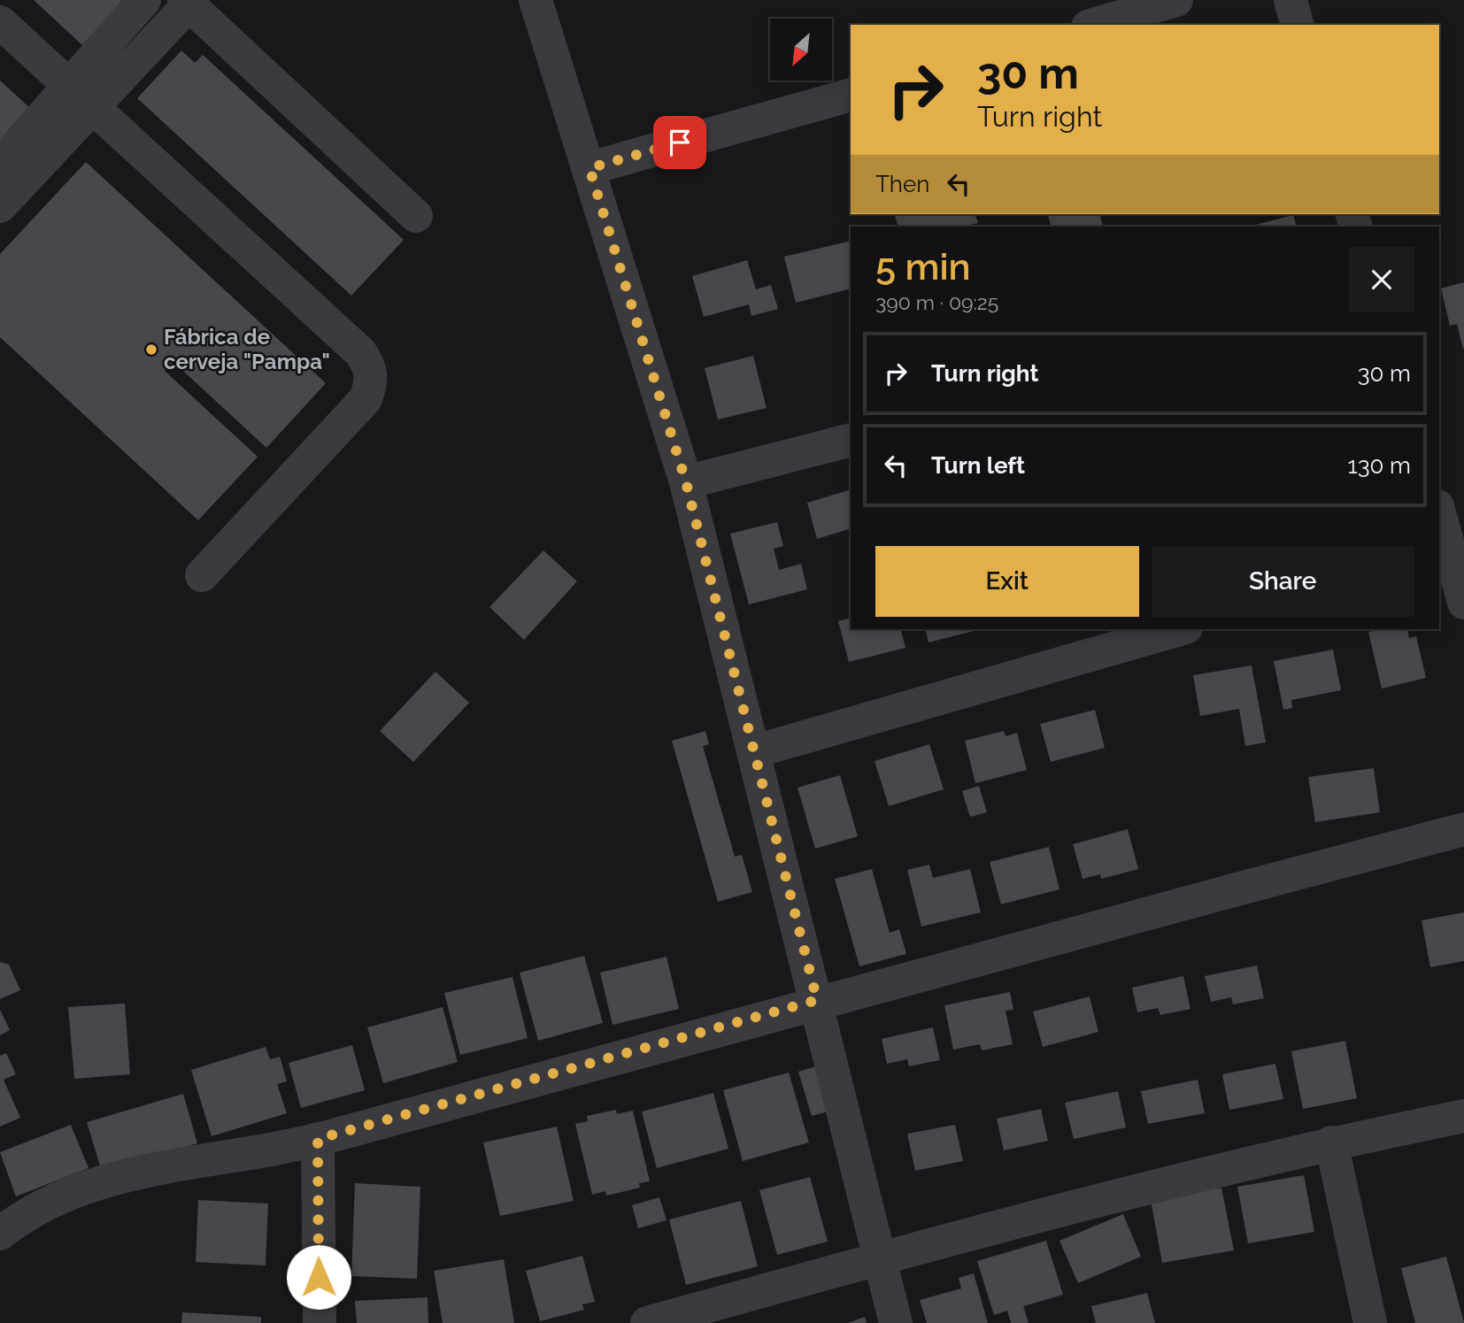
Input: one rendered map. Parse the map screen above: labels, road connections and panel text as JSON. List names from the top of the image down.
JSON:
{
  "places": ["Fábrica de cerveja \"Pampa\""],
  "north": "bottom left",
  "page": {
    "turn": ["30 m", "Turn right"],
    "then": "Then",
    "heading": ["5 min", "390 m · 09:25"],
    "list": [
      {
        "name": "Turn right",
        "value": "30 m"
      },
      {
        "name": "Turn left",
        "value": "130 m"
      }
    ],
    "buttons": ["Exit", "Share"]
  }
}
